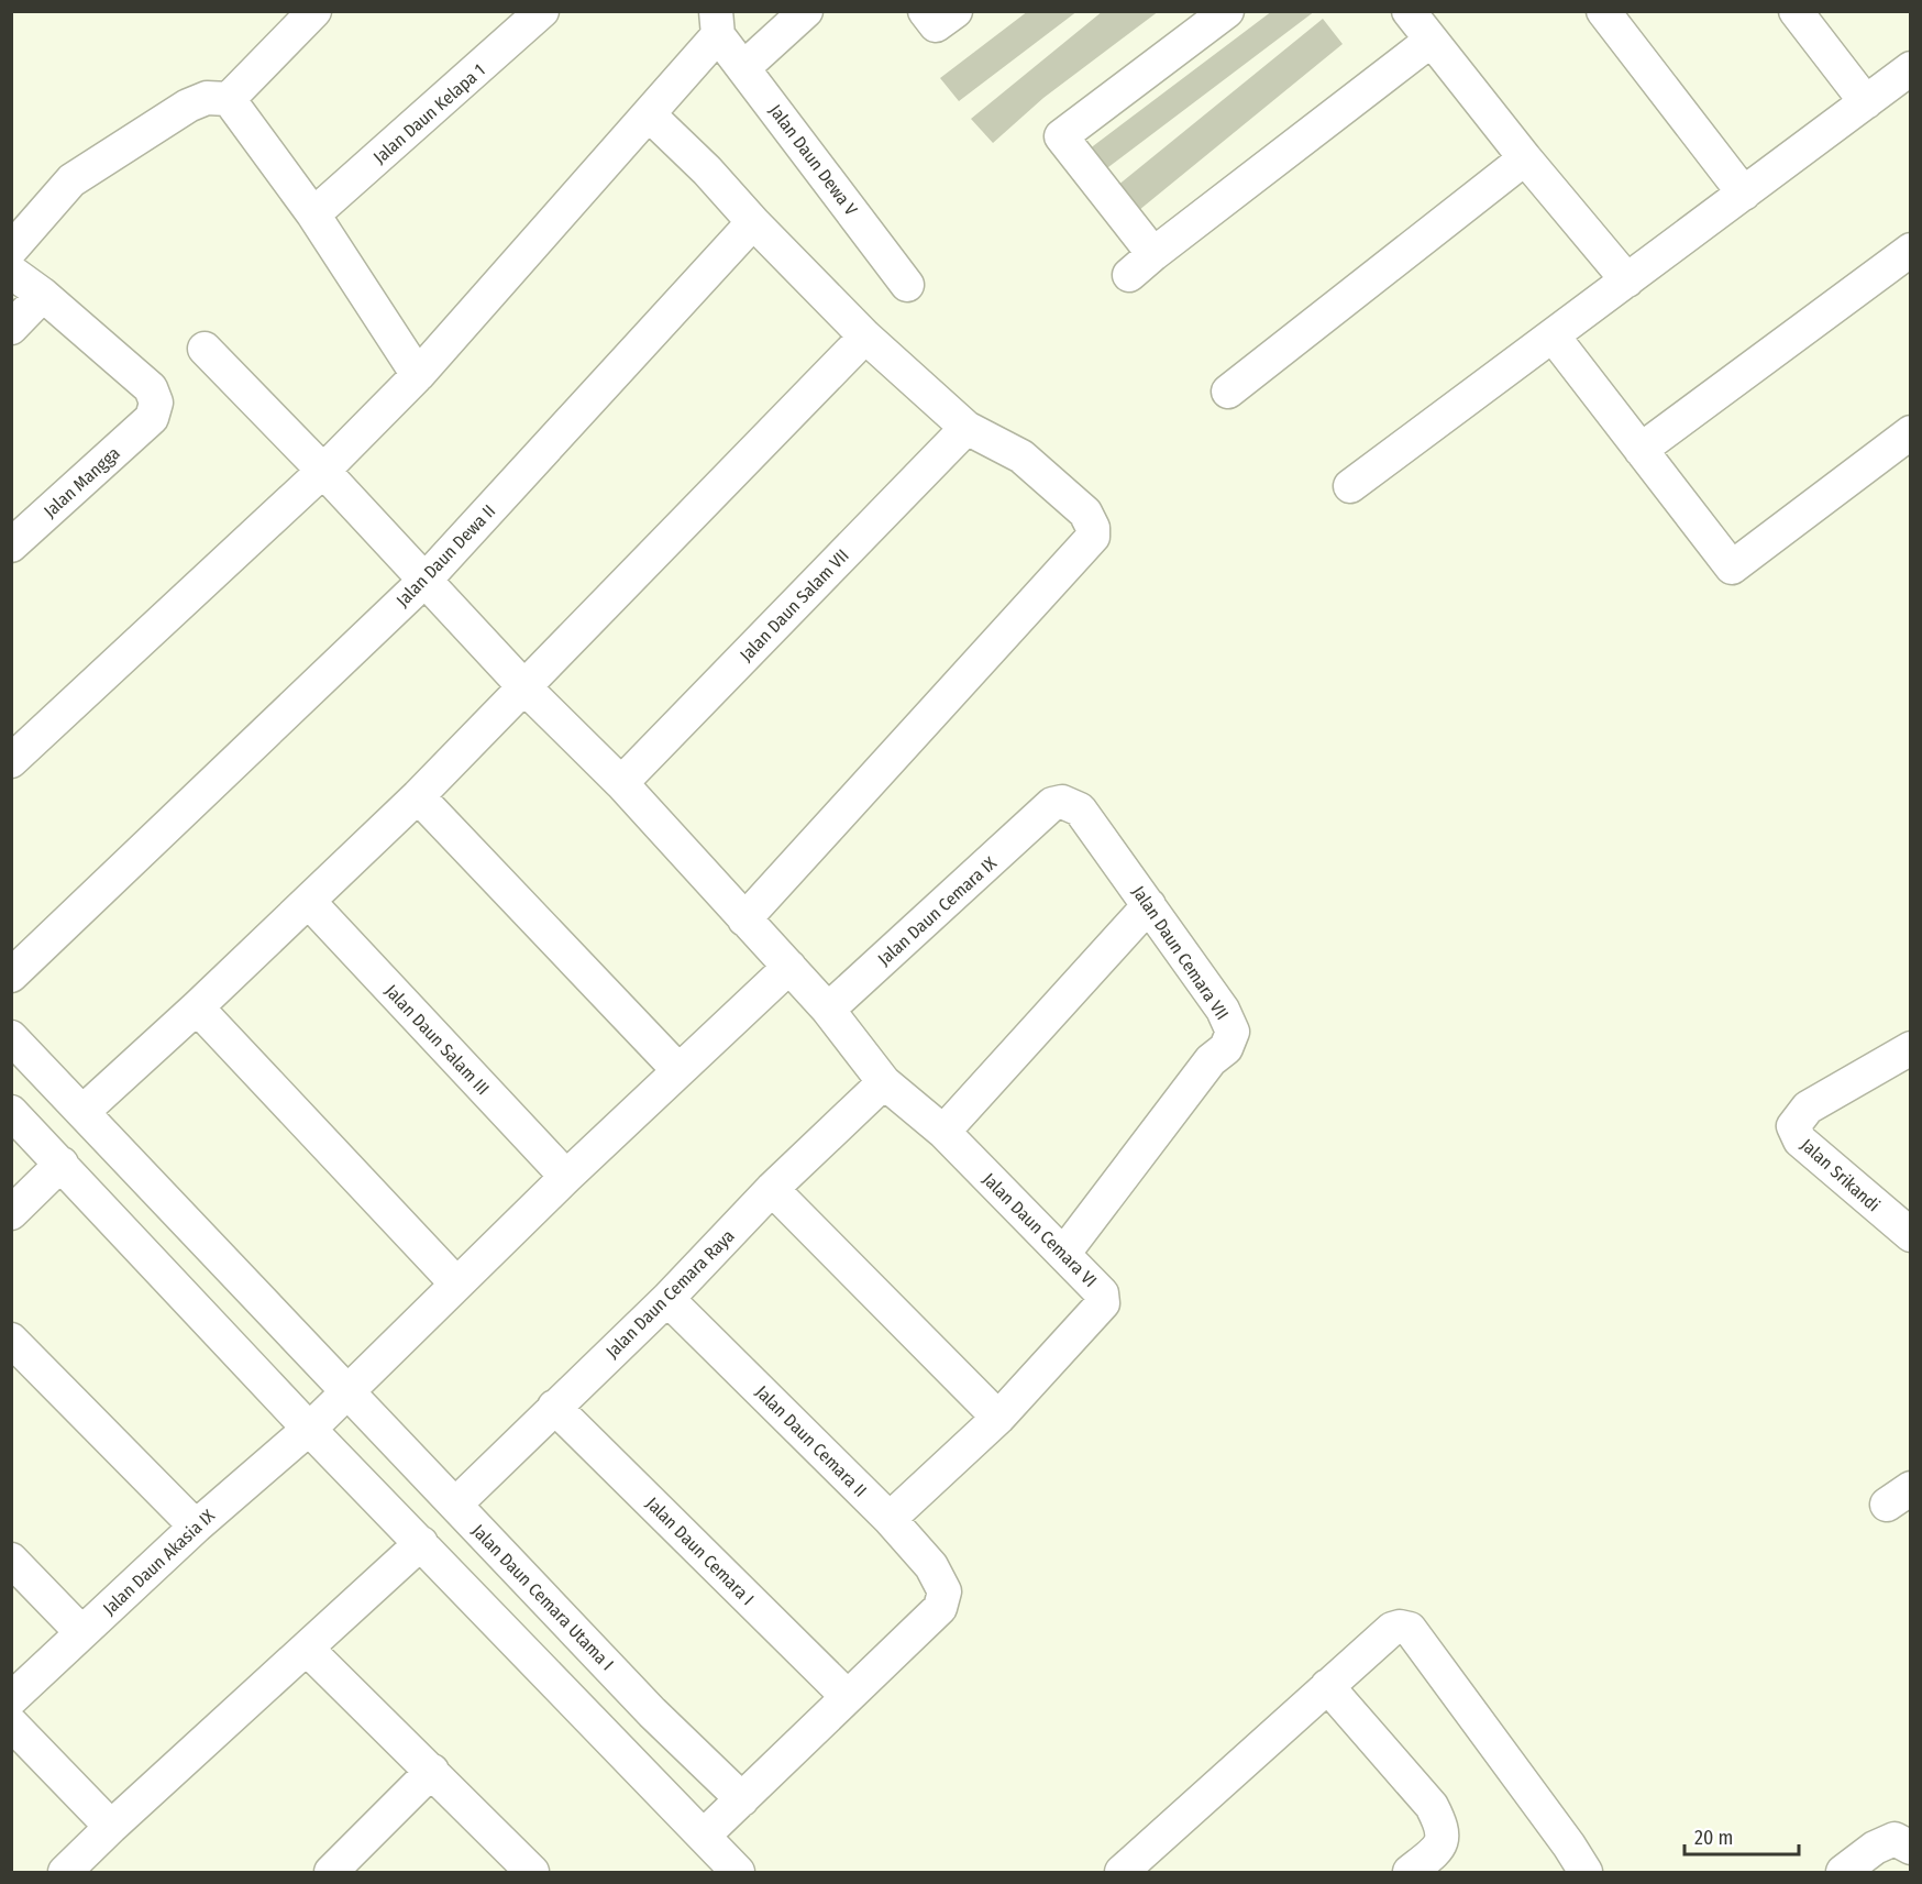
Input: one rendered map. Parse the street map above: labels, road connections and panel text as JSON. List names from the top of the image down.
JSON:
{
  "streets": {
    "street": [
      "Jalan Daun Kelapa 1",
      "Jalan Daun Dewa V",
      "Jalan Mangga",
      "Jalan Daun Dewa II",
      "Jalan Daun Salam VII",
      "Jalan Daun Cemara IX",
      "Jalan Daun Cemara VII",
      "Jalan Daun Salam III",
      "Jalan Srikandi",
      "Jalan Daun Cemara VI",
      "Jalan Daun Cemara Raya",
      "Jalan Daun Cemara II",
      "Jalan Daun Cemara I",
      "Jalan Daun Akasia IX",
      "Jalan Daun Cemara Utama I"
    ]
  },
  "crossings": [
    ["Jalan Daun Dewa II", "Jalan Daun Cemara VI"],
    ["Jalan Daun Salam VII", "Jalan Daun Cemara VI"],
    ["Jalan Daun Cemara IX", "Jalan Daun Cemara VII"],
    ["Jalan Daun Cemara IX", "Jalan Daun Cemara VI"],
    ["Jalan Daun Cemara VII", "Jalan Daun Cemara VI"],
    ["Jalan Daun Salam III", "Jalan Daun Akasia IX"],
    ["Jalan Daun Cemara VI", "Jalan Daun Cemara Raya"],
    ["Jalan Daun Cemara VI", "Jalan Daun Cemara II"],
    ["Jalan Daun Cemara VI", "Jalan Daun Akasia IX"],
    ["Jalan Daun Cemara Raya", "Jalan Daun Cemara II"],
    ["Jalan Daun Cemara Raya", "Jalan Daun Cemara I"],
    ["Jalan Daun Cemara Raya", "Jalan Daun Cemara Utama I"],
    ["Jalan Daun Cemara II", "Jalan Daun Cemara I"],
    ["Jalan Daun Akasia IX", "Jalan Daun Cemara Utama I"]
  ],
  "scale_bar": "20 m"
}
